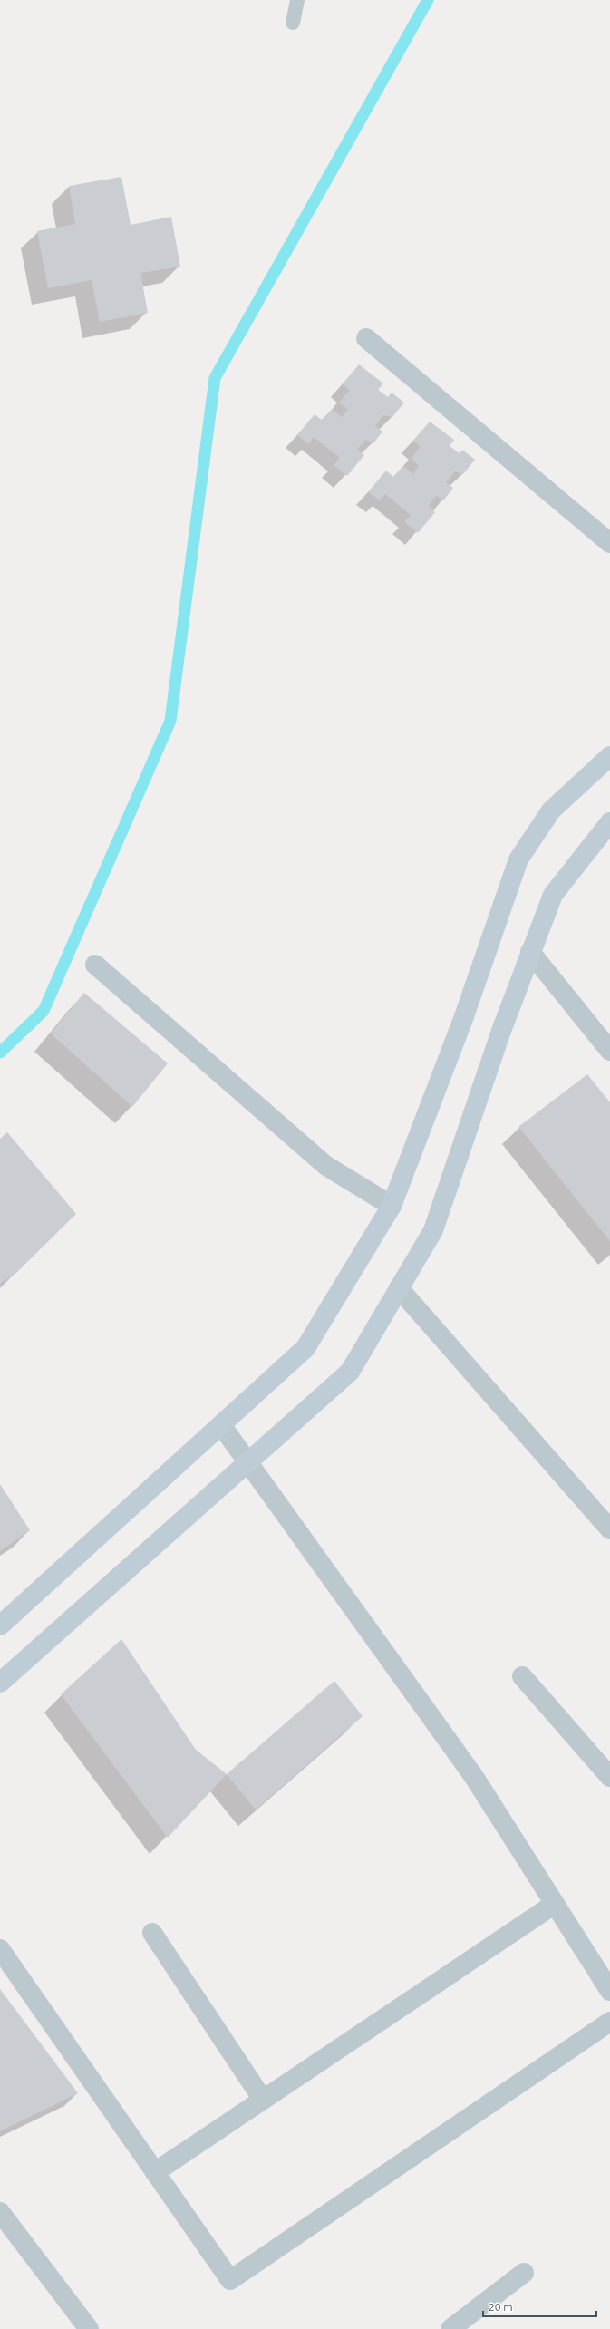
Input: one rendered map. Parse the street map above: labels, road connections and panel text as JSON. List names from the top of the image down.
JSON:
{
  "scale_bar": "20 m"
}
